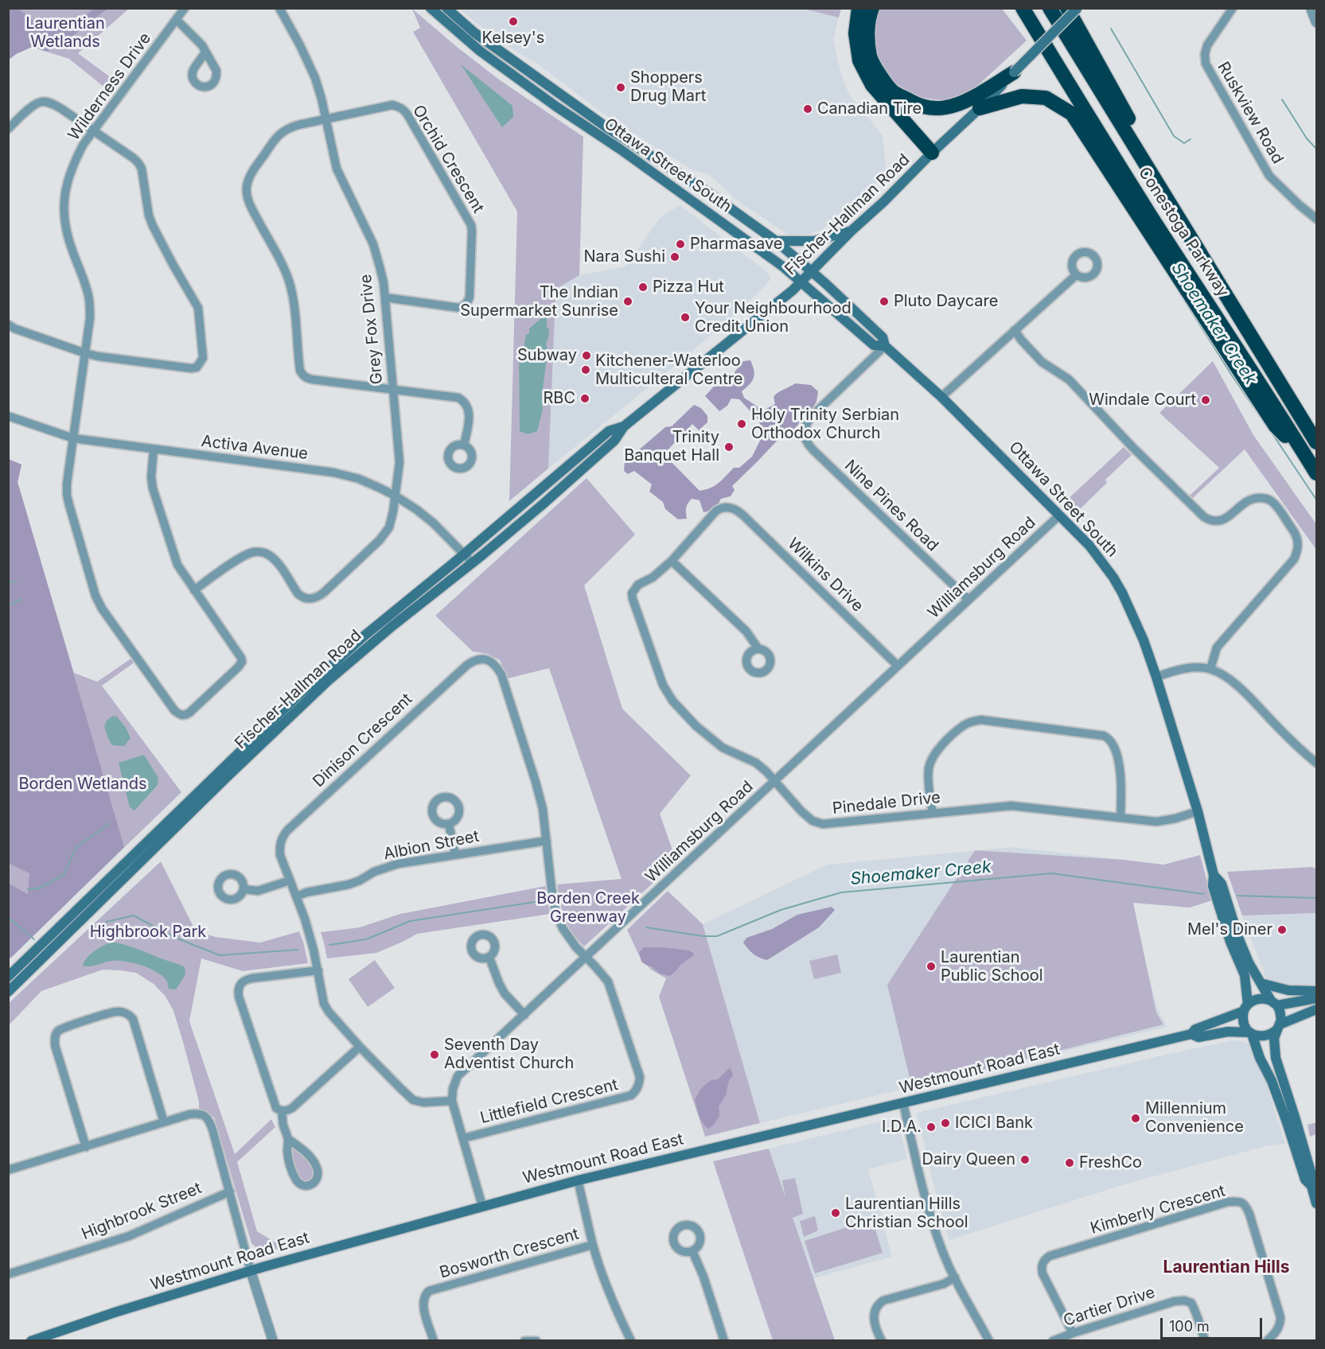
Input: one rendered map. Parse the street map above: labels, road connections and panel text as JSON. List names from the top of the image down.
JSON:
{
  "streets": {
    "highway": ["Conestoga Parkway"],
    "main road": ["Ottawa Street South", "Fischer-Hallman Road", "Westmount Road East"],
    "street": [
      "Wilderness Drive",
      "Ruskview Road",
      "Orchid Crescent",
      "Grey Fox Drive",
      "Activa Avenue",
      "Nine Pines Road",
      "Williamsburg Road",
      "Wilkins Drive",
      "Dinison Crescent",
      "Pinedale Drive",
      "Albion Street",
      "Littlefield Crescent",
      "Kimberly Crescent",
      "Highbrook Street",
      "Bosworth Crescent",
      "Cartier Drive"
    ]
  },
  "crossings": [
    ["Wilderness Drive", "Grey Fox Drive"],
    ["Wilderness Drive", "Activa Avenue"],
    ["Orchid Crescent", "Grey Fox Drive"],
    ["Ottawa Street South", "Fischer-Hallman Road"],
    ["Ottawa Street South", "Nine Pines Road"],
    ["Ottawa Street South", "Williamsburg Road"],
    ["Ottawa Street South", "Pinedale Drive"],
    ["Fischer-Hallman Road", "Activa Avenue"],
    ["Grey Fox Drive", "Activa Avenue"],
    ["Nine Pines Road", "Williamsburg Road"],
    ["Williamsburg Road", "Wilkins Drive"],
    ["Williamsburg Road", "Dinison Crescent"],
    ["Williamsburg Road", "Pinedale Drive"],
    ["Williamsburg Road", "Westmount Road East"],
    ["Williamsburg Road", "Littlefield Crescent"],
    ["Wilkins Drive", "Pinedale Drive"],
    ["Dinison Crescent", "Albion Street"],
    ["Dinison Crescent", "Littlefield Crescent"],
    ["Kimberly Crescent", "Cartier Drive"]
  ],
  "districts": ["Laurentian Hills"],
  "water": ["Shoemaker Creek"],
  "parks": [
    "Laurentian Wetlands",
    "Borden Wetlands",
    "Borden Creek Greenway",
    "Highbrook Park"
  ],
  "places": [
    "Kelsey's",
    "Shoppers Drug Mart",
    "Canadian Tire",
    "Pharmasave",
    "Nara Sushi",
    "Pizza Hut",
    "The Indian Supermarket Sunrise",
    "Pluto Daycare",
    "Your Neighbourhood Credit Union",
    "Subway",
    "Kitchener-Waterloo Multiculteral Centre",
    "RBC",
    "Windale Court",
    "Holy Trinity Serbian Orthodox Church",
    "Trinity Banquet Hall",
    "Mel's Diner",
    "Laurentian Public School",
    "Seventh Day Adventist Church",
    "Millennium Convenience",
    "ICICI Bank",
    "I.D.A.",
    "Dairy Queen",
    "FreshCo",
    "Laurentian Hills Christian School"
  ],
  "scale_bar": "100 m"
}
